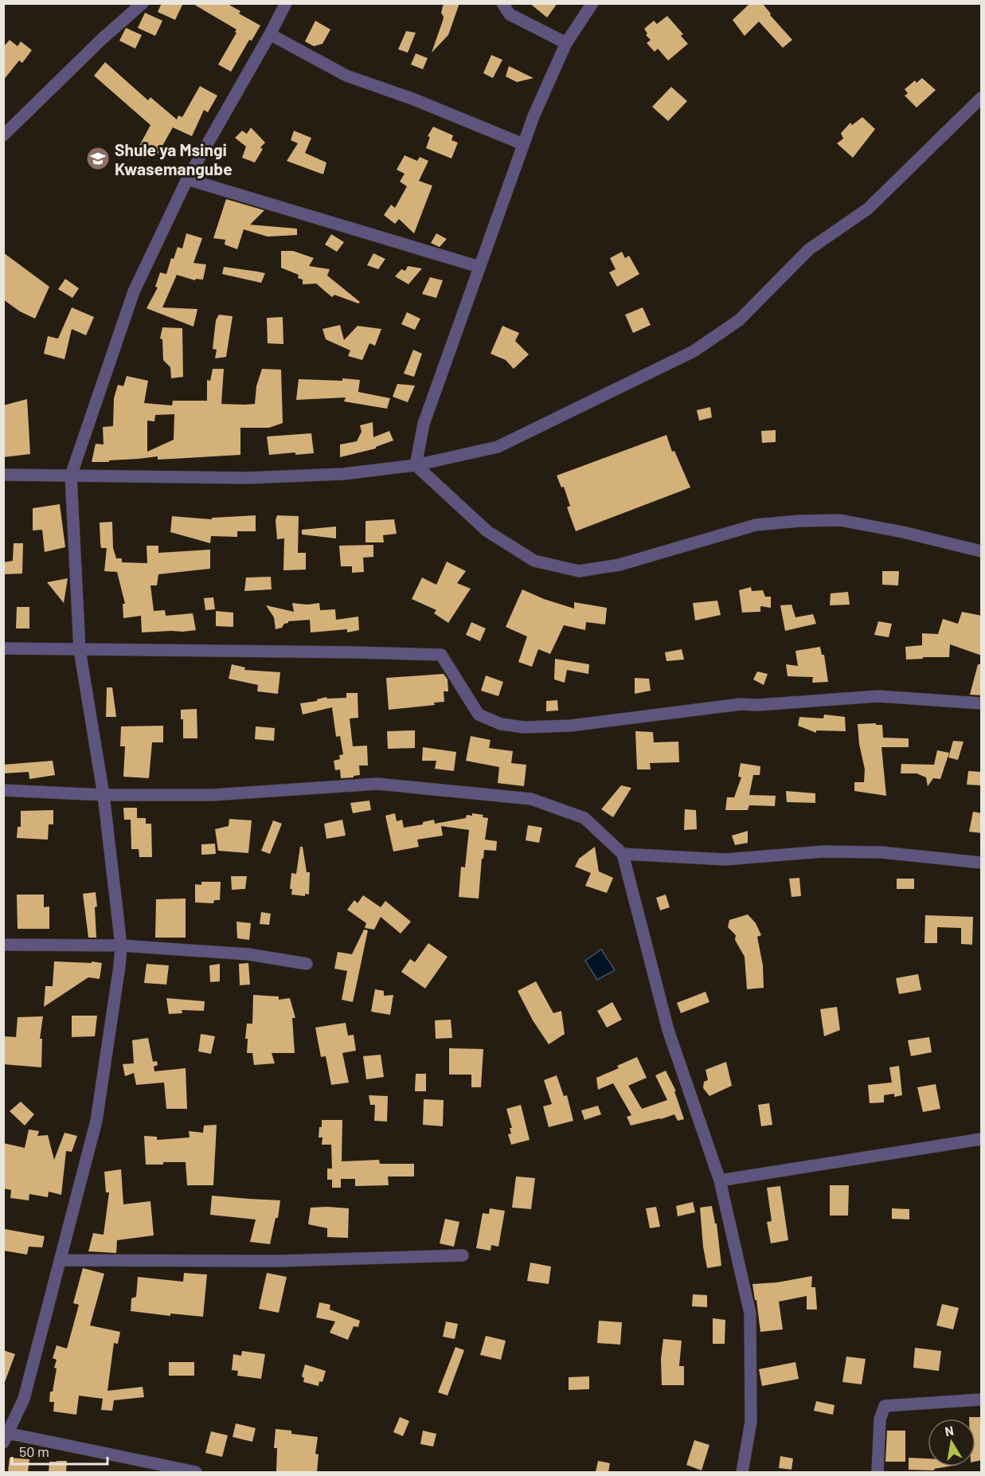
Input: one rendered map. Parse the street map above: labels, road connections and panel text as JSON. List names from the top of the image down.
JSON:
{
  "places": {
    "school or university": ["Shule ya Msingi Kwasemangube"]
  },
  "scale_bar": "50 m",
  "north": "top"
}
